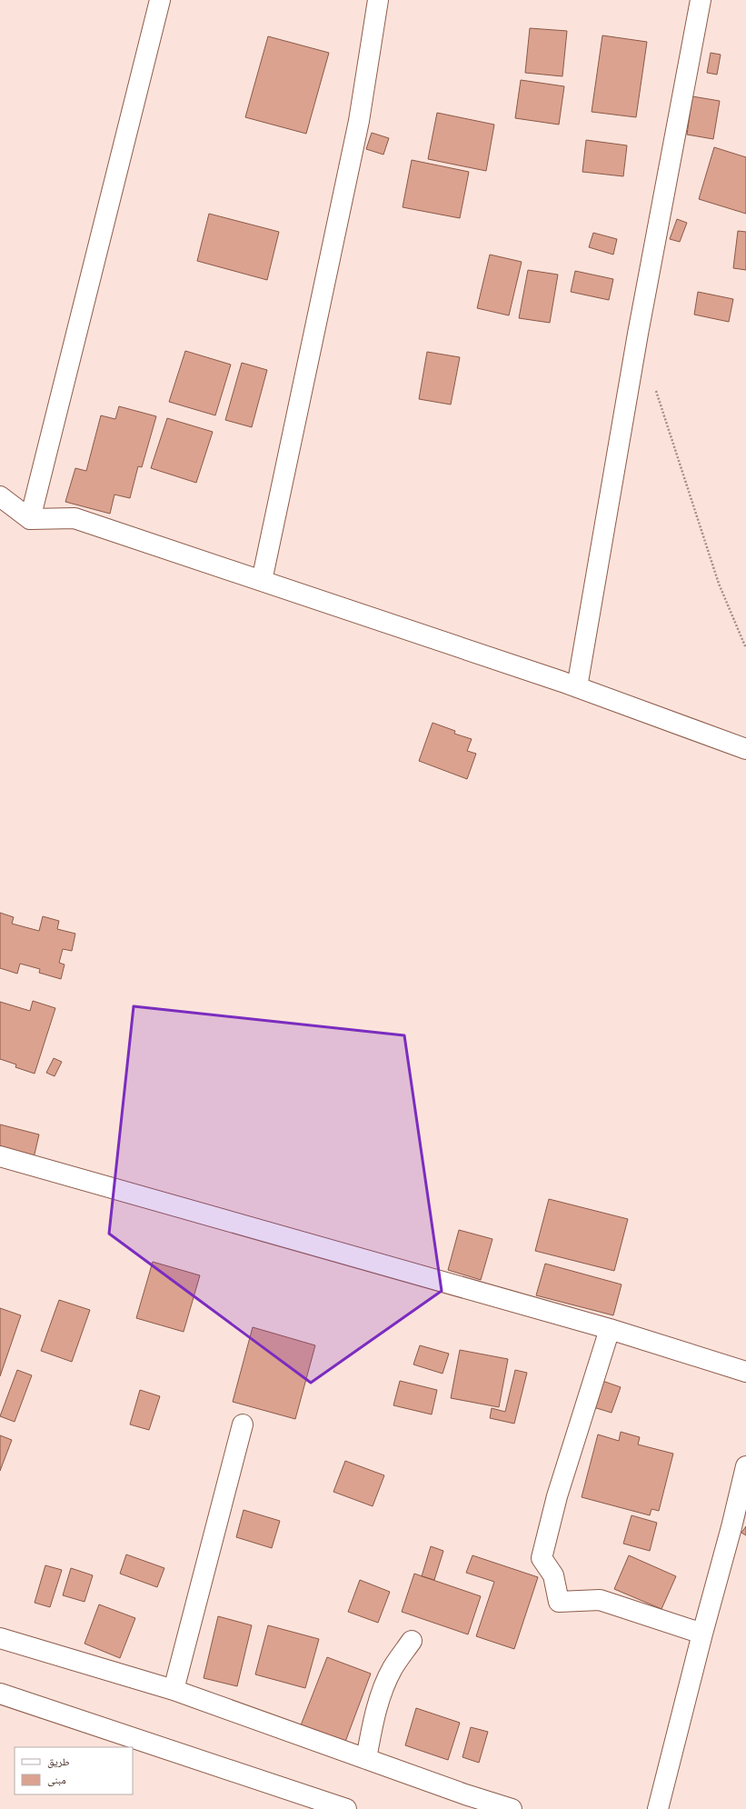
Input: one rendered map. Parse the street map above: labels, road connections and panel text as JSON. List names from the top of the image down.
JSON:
{
  "legend": ["طريق", "مبنى"]
}
